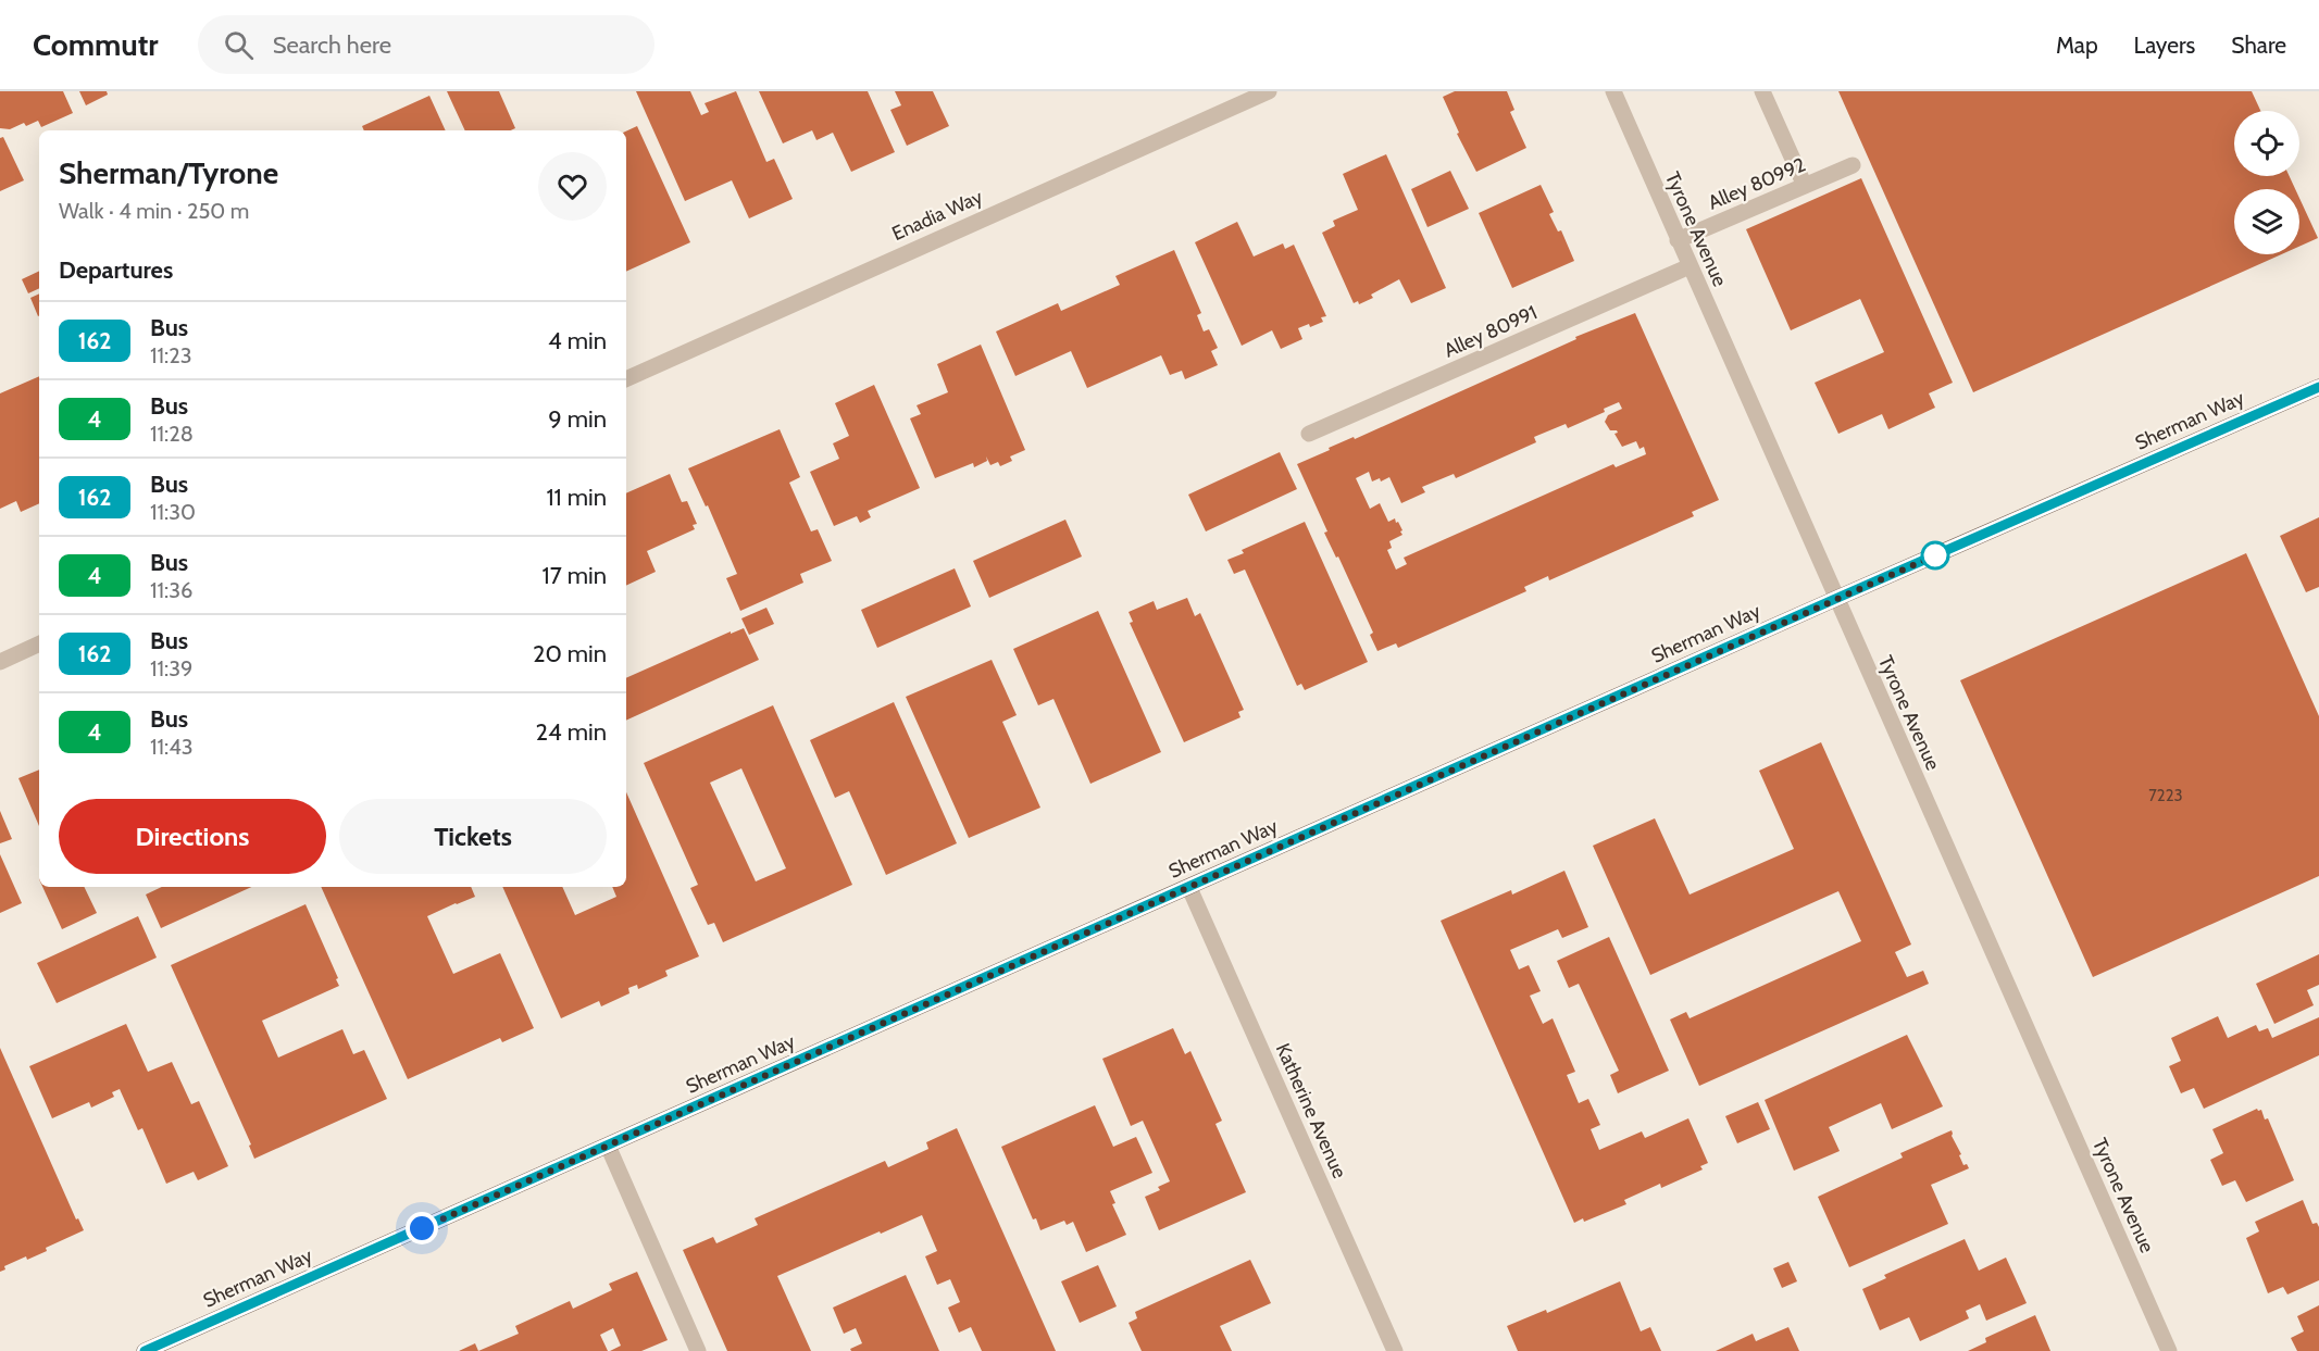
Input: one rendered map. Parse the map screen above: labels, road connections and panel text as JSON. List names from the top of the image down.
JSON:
{
  "streets": {
    "main road": ["Sherman Way"],
    "street": [
      "Alley 80992",
      "Enadia Way",
      "Tyrone Avenue",
      "Alley 80991",
      "Katherine Avenue"
    ]
  },
  "crossings": [
    ["Alley 80992", "Tyrone Avenue"],
    ["Tyrone Avenue", "Alley 80991"],
    ["Tyrone Avenue", "Sherman Way"],
    ["Sherman Way", "Katherine Avenue"]
  ],
  "lines": ["bus line 162"],
  "house_numbers": ["7223"],
  "page": {
    "header": "Commutr",
    "search": "Search here",
    "nav": ["Map", "Layers", "Share"],
    "heading": [
      ["Sherman/Tyrone", "Walk · 4 min · 250 m"],
      "Departures"
    ],
    "list": [
      {
        "mark": "162",
        "name": "Bus",
        "note": "11:23",
        "value": "4 min"
      },
      {
        "mark": "4",
        "name": "Bus",
        "note": "11:28",
        "value": "9 min"
      },
      {
        "mark": "162",
        "name": "Bus",
        "note": "11:30",
        "value": "11 min"
      },
      {
        "mark": "4",
        "name": "Bus",
        "note": "11:36",
        "value": "17 min"
      },
      {
        "mark": "162",
        "name": "Bus",
        "note": "11:39",
        "value": "20 min"
      },
      {
        "mark": "4",
        "name": "Bus",
        "note": "11:43",
        "value": "24 min"
      }
    ],
    "buttons": ["Directions", "Tickets"]
  }
}
